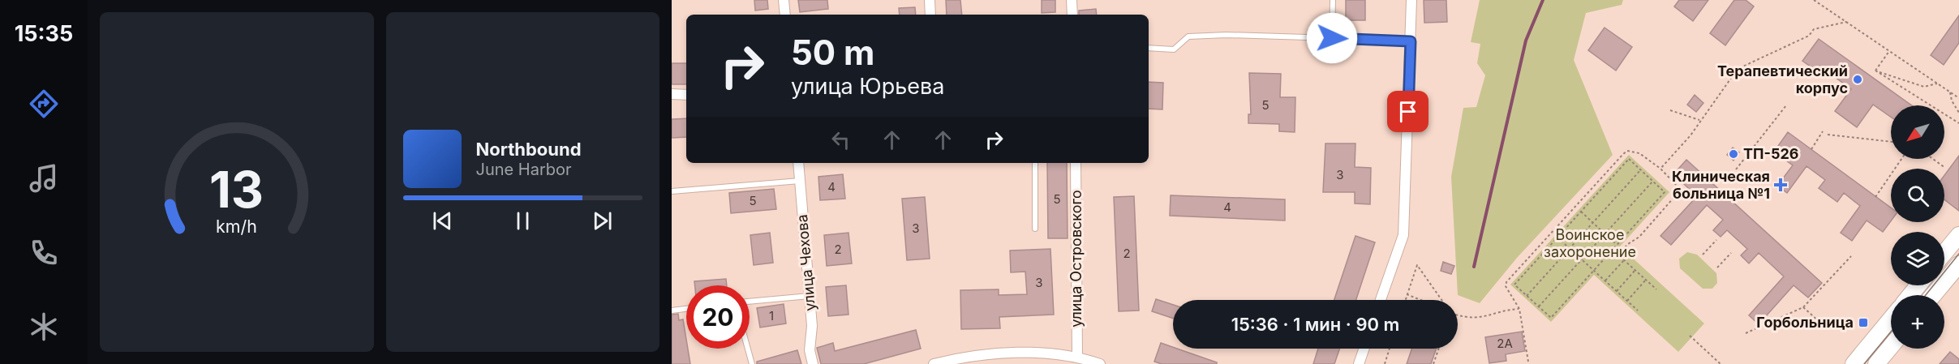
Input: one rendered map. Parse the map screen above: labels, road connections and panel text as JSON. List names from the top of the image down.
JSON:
{
  "streets": {
    "street": ["улица Островского", "улица Чехова"]
  },
  "parks": ["Воинское захоронение"],
  "places": {
    "other": ["Терапевтический корпус", "ТП-526"],
    "health": ["Клиническая больница №1"],
    "transit": ["Горбольница"]
  },
  "house_numbers": [
    "5",
    "3",
    "4",
    "5",
    "5",
    "4",
    "3",
    "2",
    "2",
    "3",
    "1",
    "2А"
  ],
  "north": "bottom left",
  "page": {
    "tabs": "15:35",
    "turn": ["50 m", "улица Юрьева"],
    "map_buttons": "+",
    "song": ["Northbound", "June Harbor"],
    "limit": "20",
    "trip": "15:36 · 1 мин · 90 m",
    "gauge": ["13", "km/h"]
  }
}
